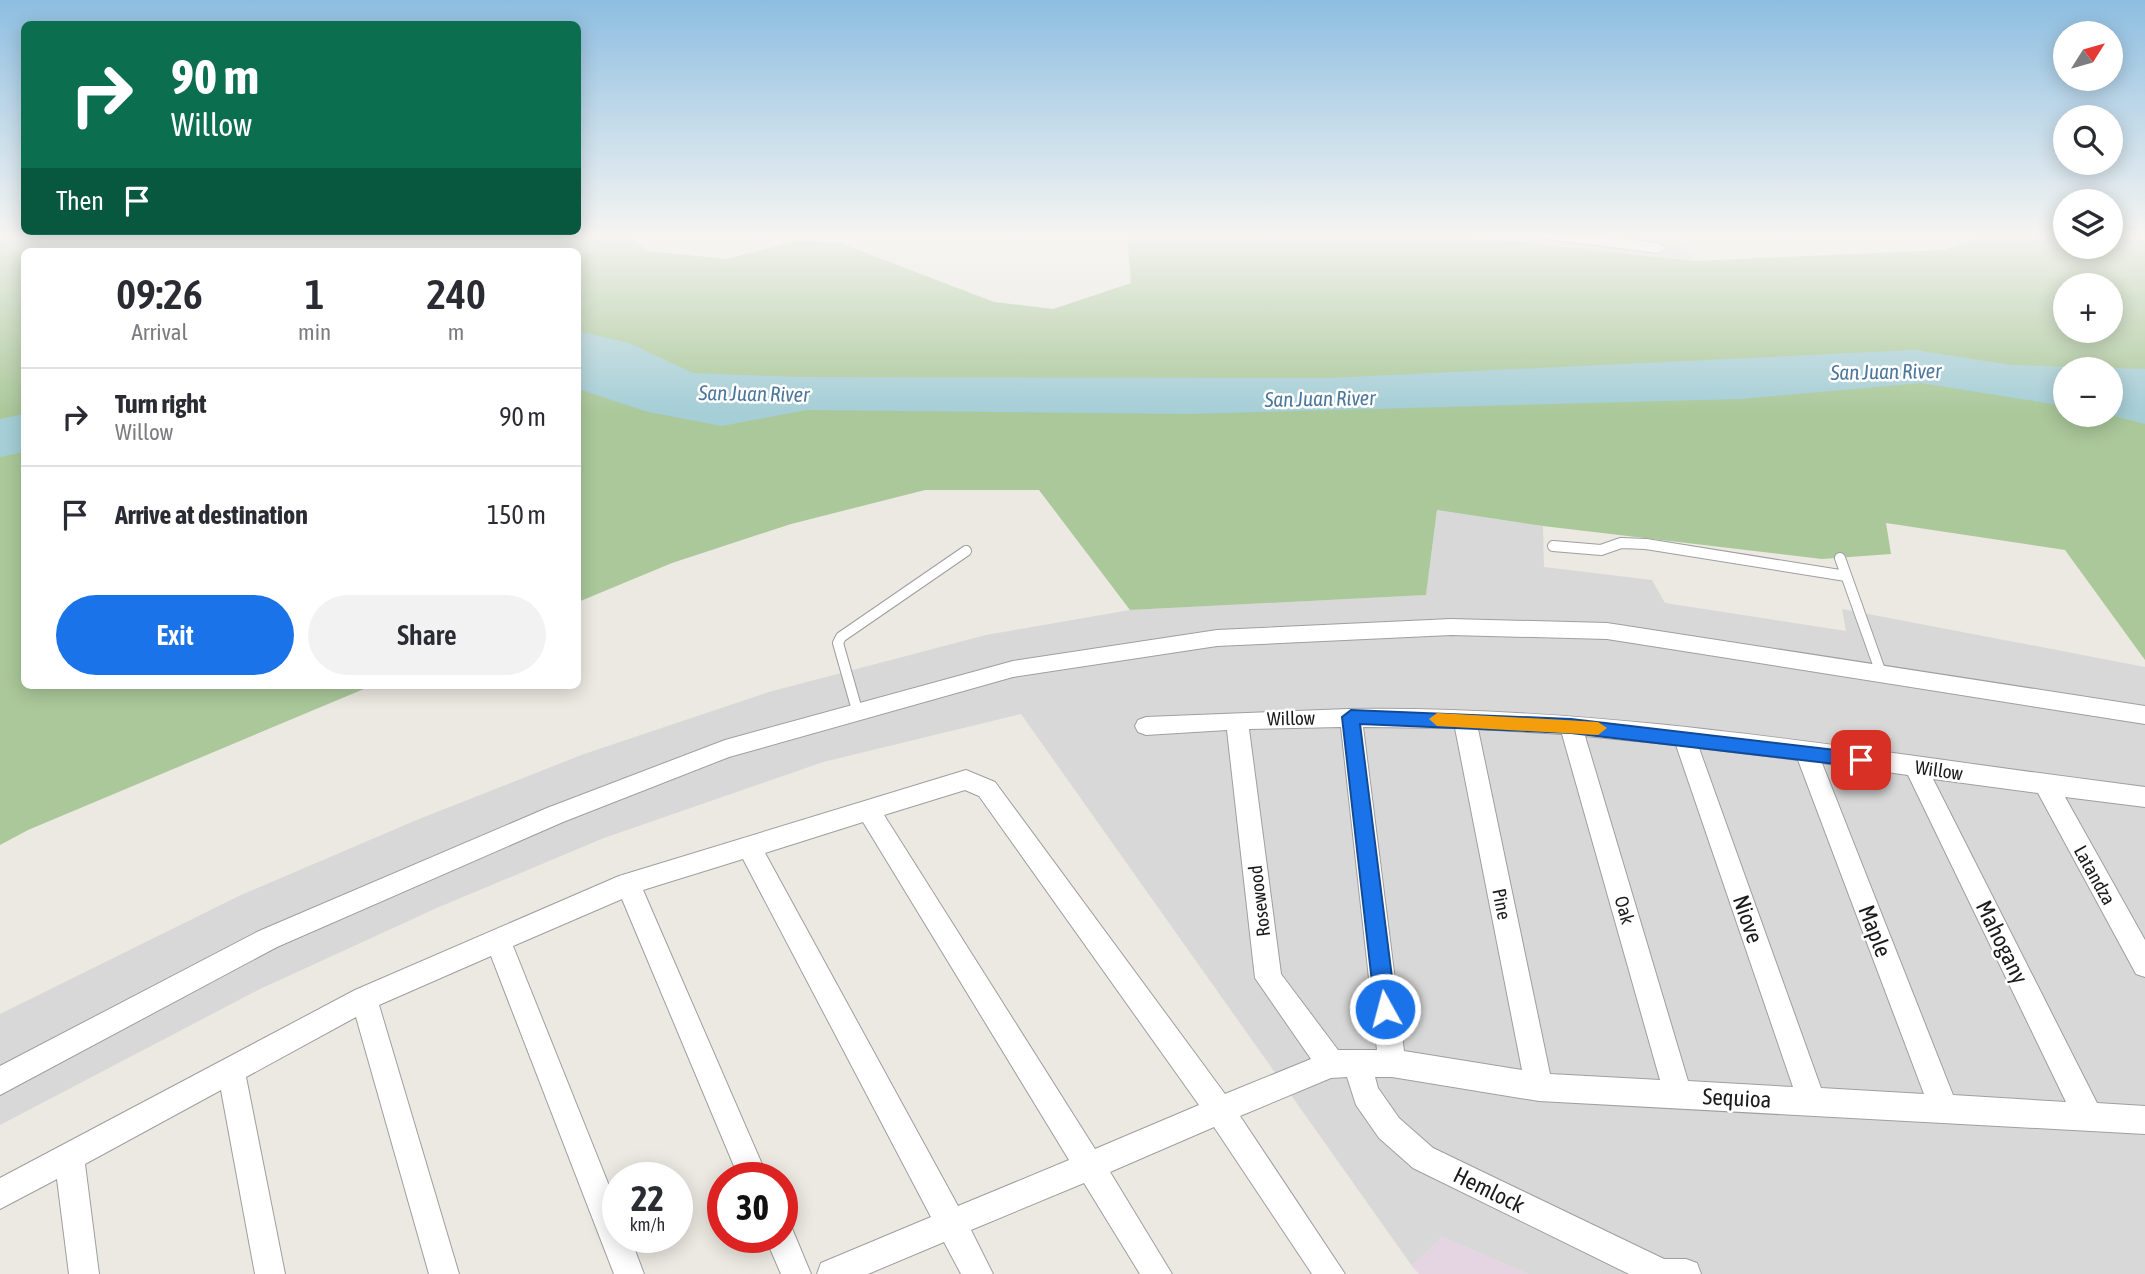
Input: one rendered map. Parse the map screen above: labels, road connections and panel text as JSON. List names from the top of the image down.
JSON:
{
  "streets": {
    "street": [
      "Willow",
      "Latandza",
      "Rosewood",
      "Pine",
      "Oak",
      "Niove",
      "Maple",
      "Mahogany",
      "Sequioa",
      "Hemlock"
    ]
  },
  "crossings": [
    ["Willow", "Latandza"],
    ["Willow", "Rosewood"],
    ["Willow", "Pine"],
    ["Willow", "Oak"],
    ["Willow", "Niove"],
    ["Willow", "Maple"],
    ["Willow", "Mahogany"],
    ["Rosewood", "Sequioa"],
    ["Rosewood", "Hemlock"],
    ["Pine", "Sequioa"],
    ["Oak", "Sequioa"],
    ["Niove", "Sequioa"],
    ["Maple", "Sequioa"],
    ["Mahogany", "Sequioa"],
    ["Sequioa", "Hemlock"]
  ],
  "water": ["San Juan River"],
  "north": "top right",
  "page": {
    "map_buttons": ["+", "−"],
    "turn": ["90 m", "Willow"],
    "then": "Then",
    "eta": [
      "09:26",
      "Arrival",
      "1",
      "min",
      "240",
      "m"
    ],
    "list": [
      {
        "name": "Turn right",
        "note": "Willow",
        "value": "90 m"
      },
      {
        "name": "Arrive at destination",
        "value": "150 m"
      }
    ],
    "buttons": ["Exit", "Share"],
    "speed": "22 km/h",
    "limit": "30"
  }
}
